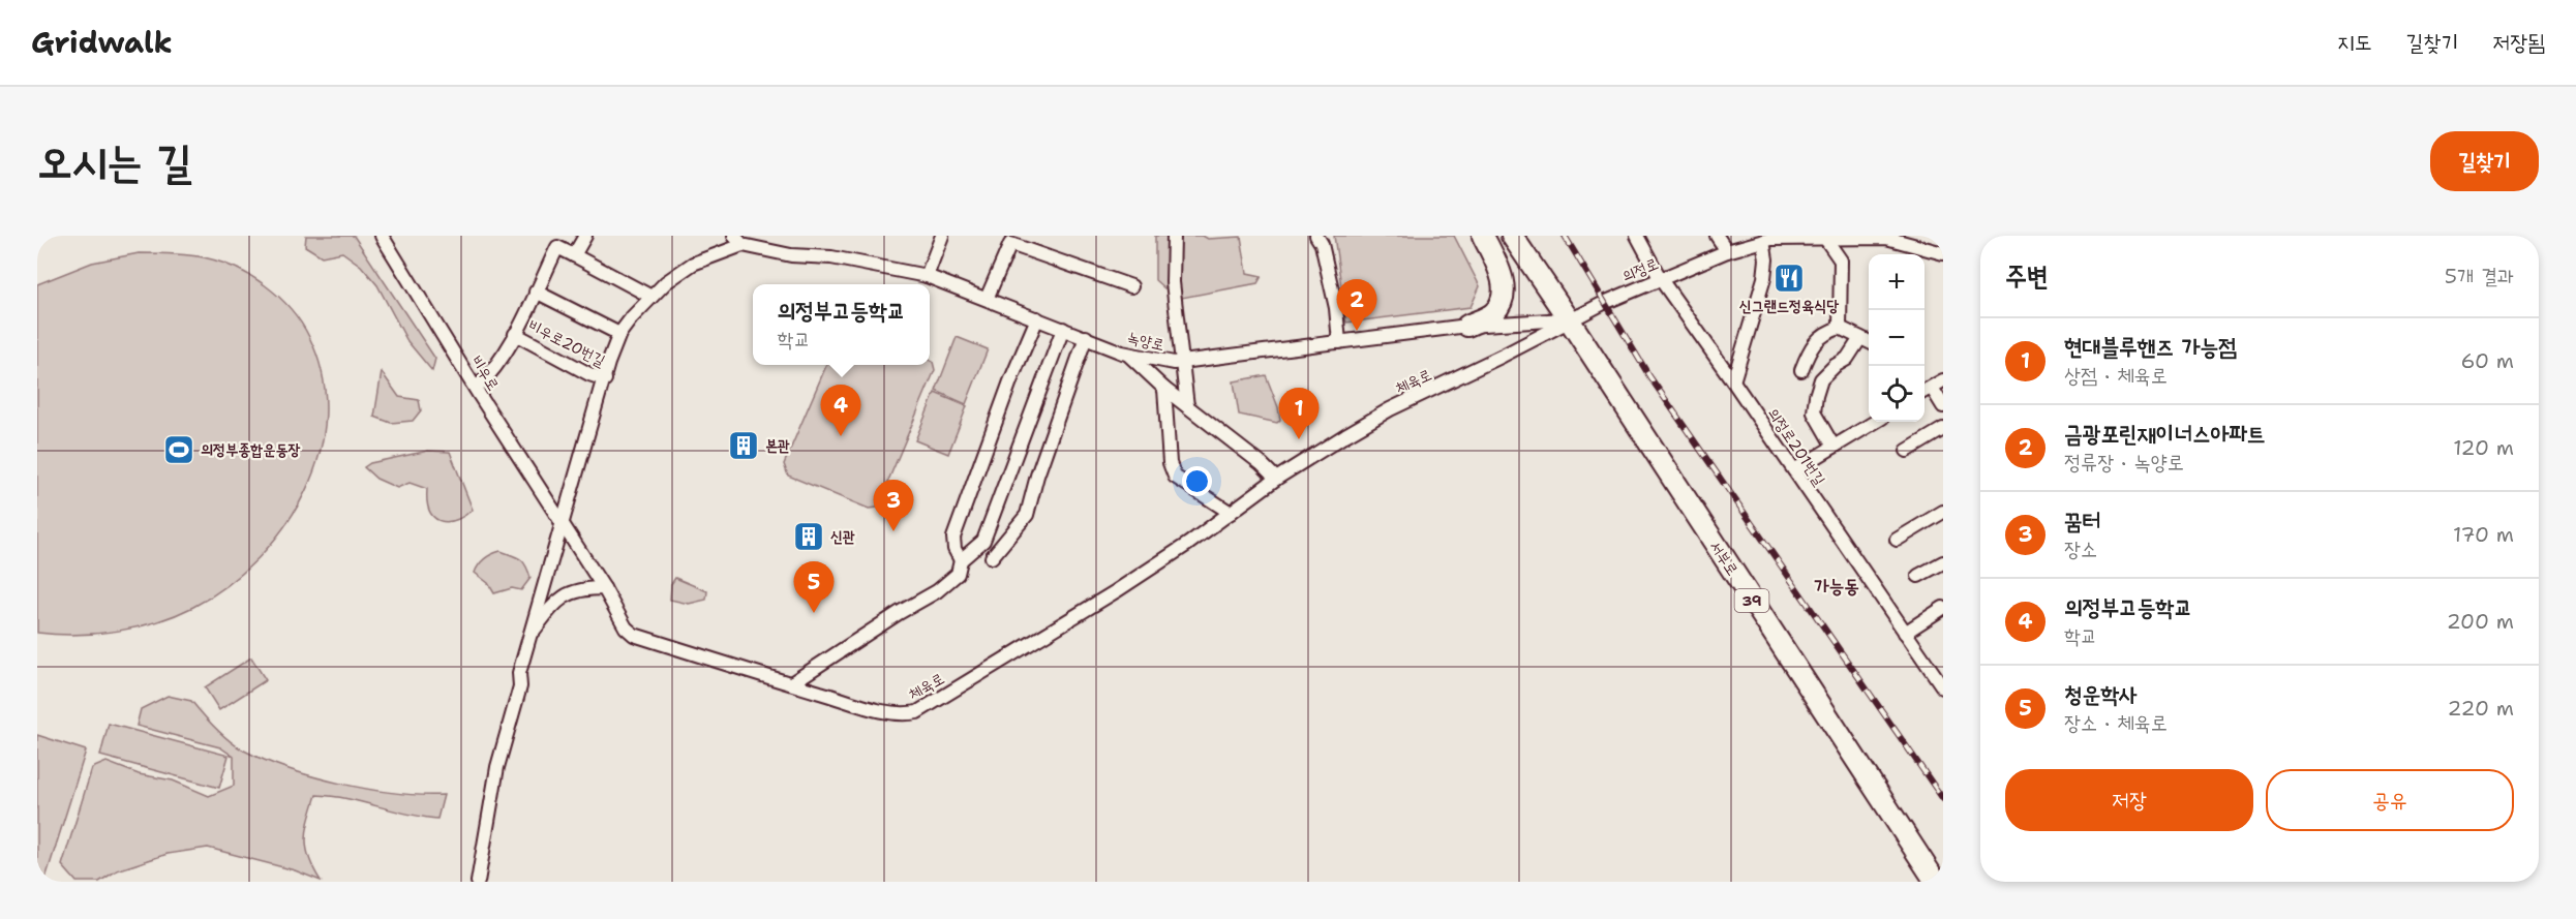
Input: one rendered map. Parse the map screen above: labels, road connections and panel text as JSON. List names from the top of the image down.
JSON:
{
  "streets": {
    "main road": ["서부로", "39"],
    "street": [
      "의정로",
      "녹양로",
      "비우로20번길",
      "비우로",
      "체육로",
      "의정로201번길"
    ]
  },
  "crossings": [
    ["의정로", "녹양로"],
    ["의정로", "체육로"],
    ["의정로", "의정로201번길"],
    ["의정로", "서부로"],
    ["녹양로", "체육로"],
    ["녹양로", "서부로"],
    ["비우로", "체육로"],
    ["체육로", "서부로"]
  ],
  "districts": ["가능동"],
  "places": {
    "restaurant": ["신그랜드정육식당"],
    "building": ["본관", "신관"],
    "sports": ["의정부종합운동장"]
  },
  "page": {
    "header": "Gridwalk",
    "nav": ["지도", "길찾기", "저장됨"],
    "buttons": [
      "길찾기",
      ["저장", "공유"]
    ],
    "title": "오시는 길",
    "heading": ["주변", "5개 결과"],
    "map_buttons": ["+", "−"],
    "pins": [
      "2",
      "4",
      "1",
      "3",
      "5"
    ],
    "popup": ["의정부고등학교", "학교"],
    "list": [
      {
        "mark": "1",
        "name": "현대블루핸즈 가능점",
        "note": "상점 · 체육로",
        "value": "60 m"
      },
      {
        "mark": "2",
        "name": "금광포린재이너스아파트",
        "note": "정류장 · 녹양로",
        "value": "120 m"
      },
      {
        "mark": "3",
        "name": "꿈터",
        "note": "장소",
        "value": "170 m"
      },
      {
        "mark": "4",
        "name": "의정부고등학교",
        "note": "학교",
        "value": "200 m"
      },
      {
        "mark": "5",
        "name": "청운학사",
        "note": "장소 · 체육로",
        "value": "220 m"
      }
    ]
  }
}
